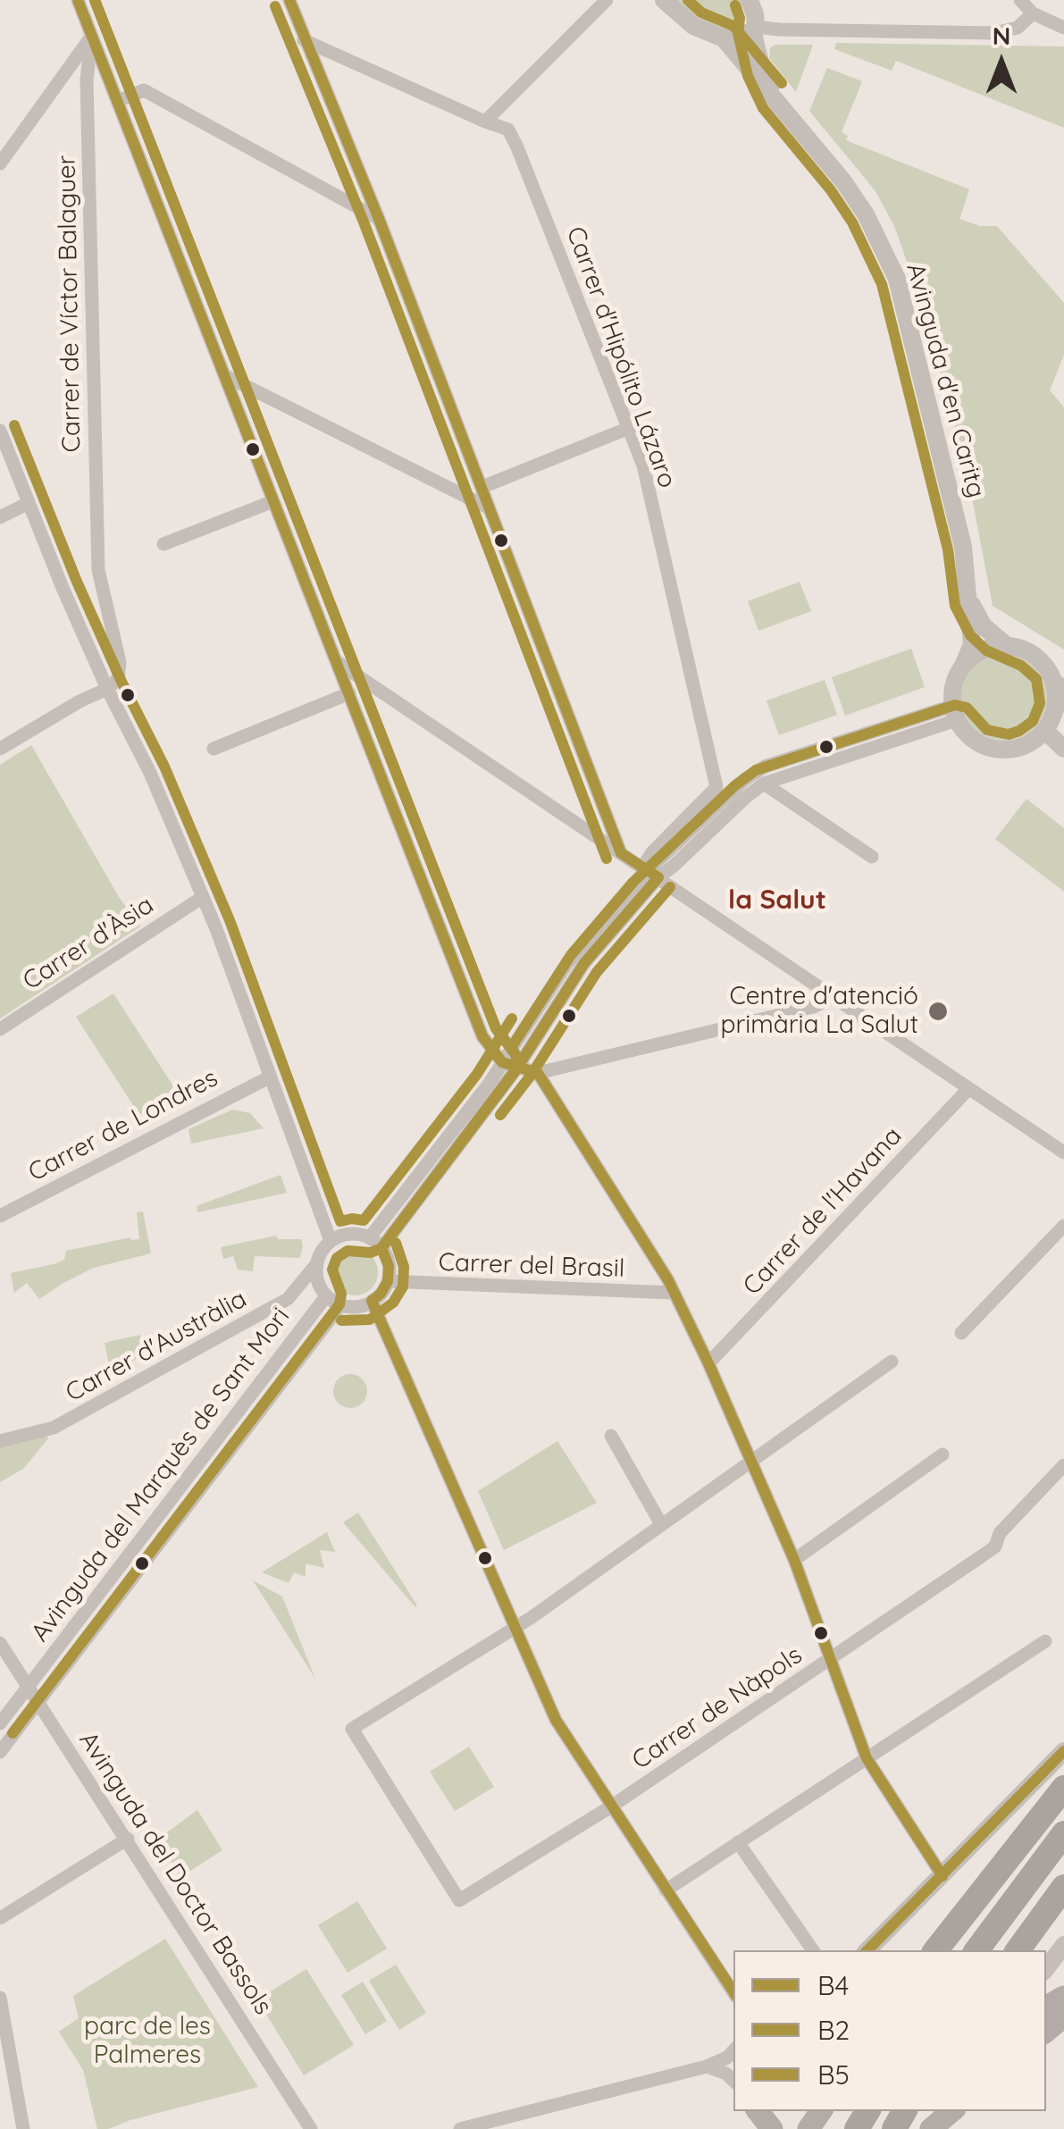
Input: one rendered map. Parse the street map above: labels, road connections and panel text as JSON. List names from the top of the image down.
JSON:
{
  "streets": {
    "street": [
      "Carrer de Víctor Balaguer",
      "Carrer d'Hipólito Lázaro",
      "Avinguda d'en Caritg",
      "Carrer d'Àsia",
      "Carrer de Londres",
      "Carrer de l'Havana",
      "Carrer del Brasil",
      "Carrer d'Austràlia",
      "Avinguda del Marquès de Sant Mori",
      "Carrer de Nàpols",
      "Avinguda del Doctor Bassols"
    ]
  },
  "crossings": [
    ["Carrer del Brasil", "Carrer d'Austràlia"],
    ["Carrer del Brasil", "Avinguda del Marquès de Sant Mori"],
    ["Carrer d'Austràlia", "Avinguda del Marquès de Sant Mori"],
    ["Avinguda del Marquès de Sant Mori", "Avinguda del Doctor Bassols"]
  ],
  "districts": ["la Salut"],
  "parks": ["parc de les Palmeres"],
  "places": ["Centre d'atenció primària La Salut"],
  "lines": ["transit line B4", "transit line B2", "transit line B5"],
  "legend": ["B4", "B2", "B5"],
  "north": "top"
}
